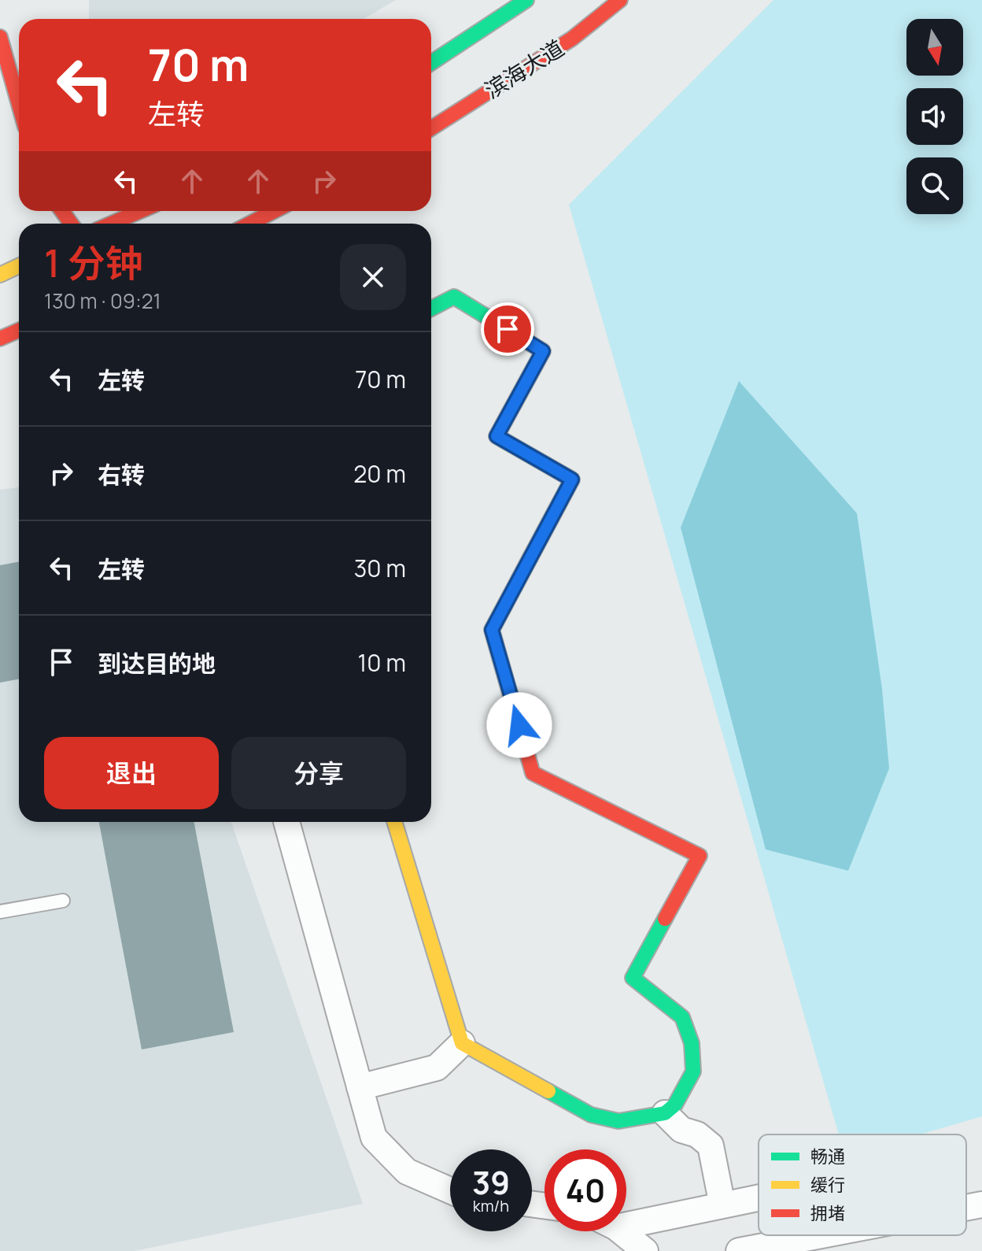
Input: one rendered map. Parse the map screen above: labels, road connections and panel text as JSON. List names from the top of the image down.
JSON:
{
  "streets": {
    "main road": ["滨海大道"]
  },
  "legend": ["畅通", "缓行", "拥堵"],
  "north": "bottom",
  "page": {
    "turn": ["70 m", "左转"],
    "heading": ["1 分钟", "130 m · 09:21"],
    "list": [
      {
        "name": "左转",
        "value": "70 m"
      },
      {
        "name": "右转",
        "value": "20 m"
      },
      {
        "name": "左转",
        "value": "30 m"
      },
      {
        "name": "到达目的地",
        "value": "10 m"
      }
    ],
    "buttons": ["退出", "分享"],
    "speed": "39 km/h",
    "limit": "40"
  }
}
